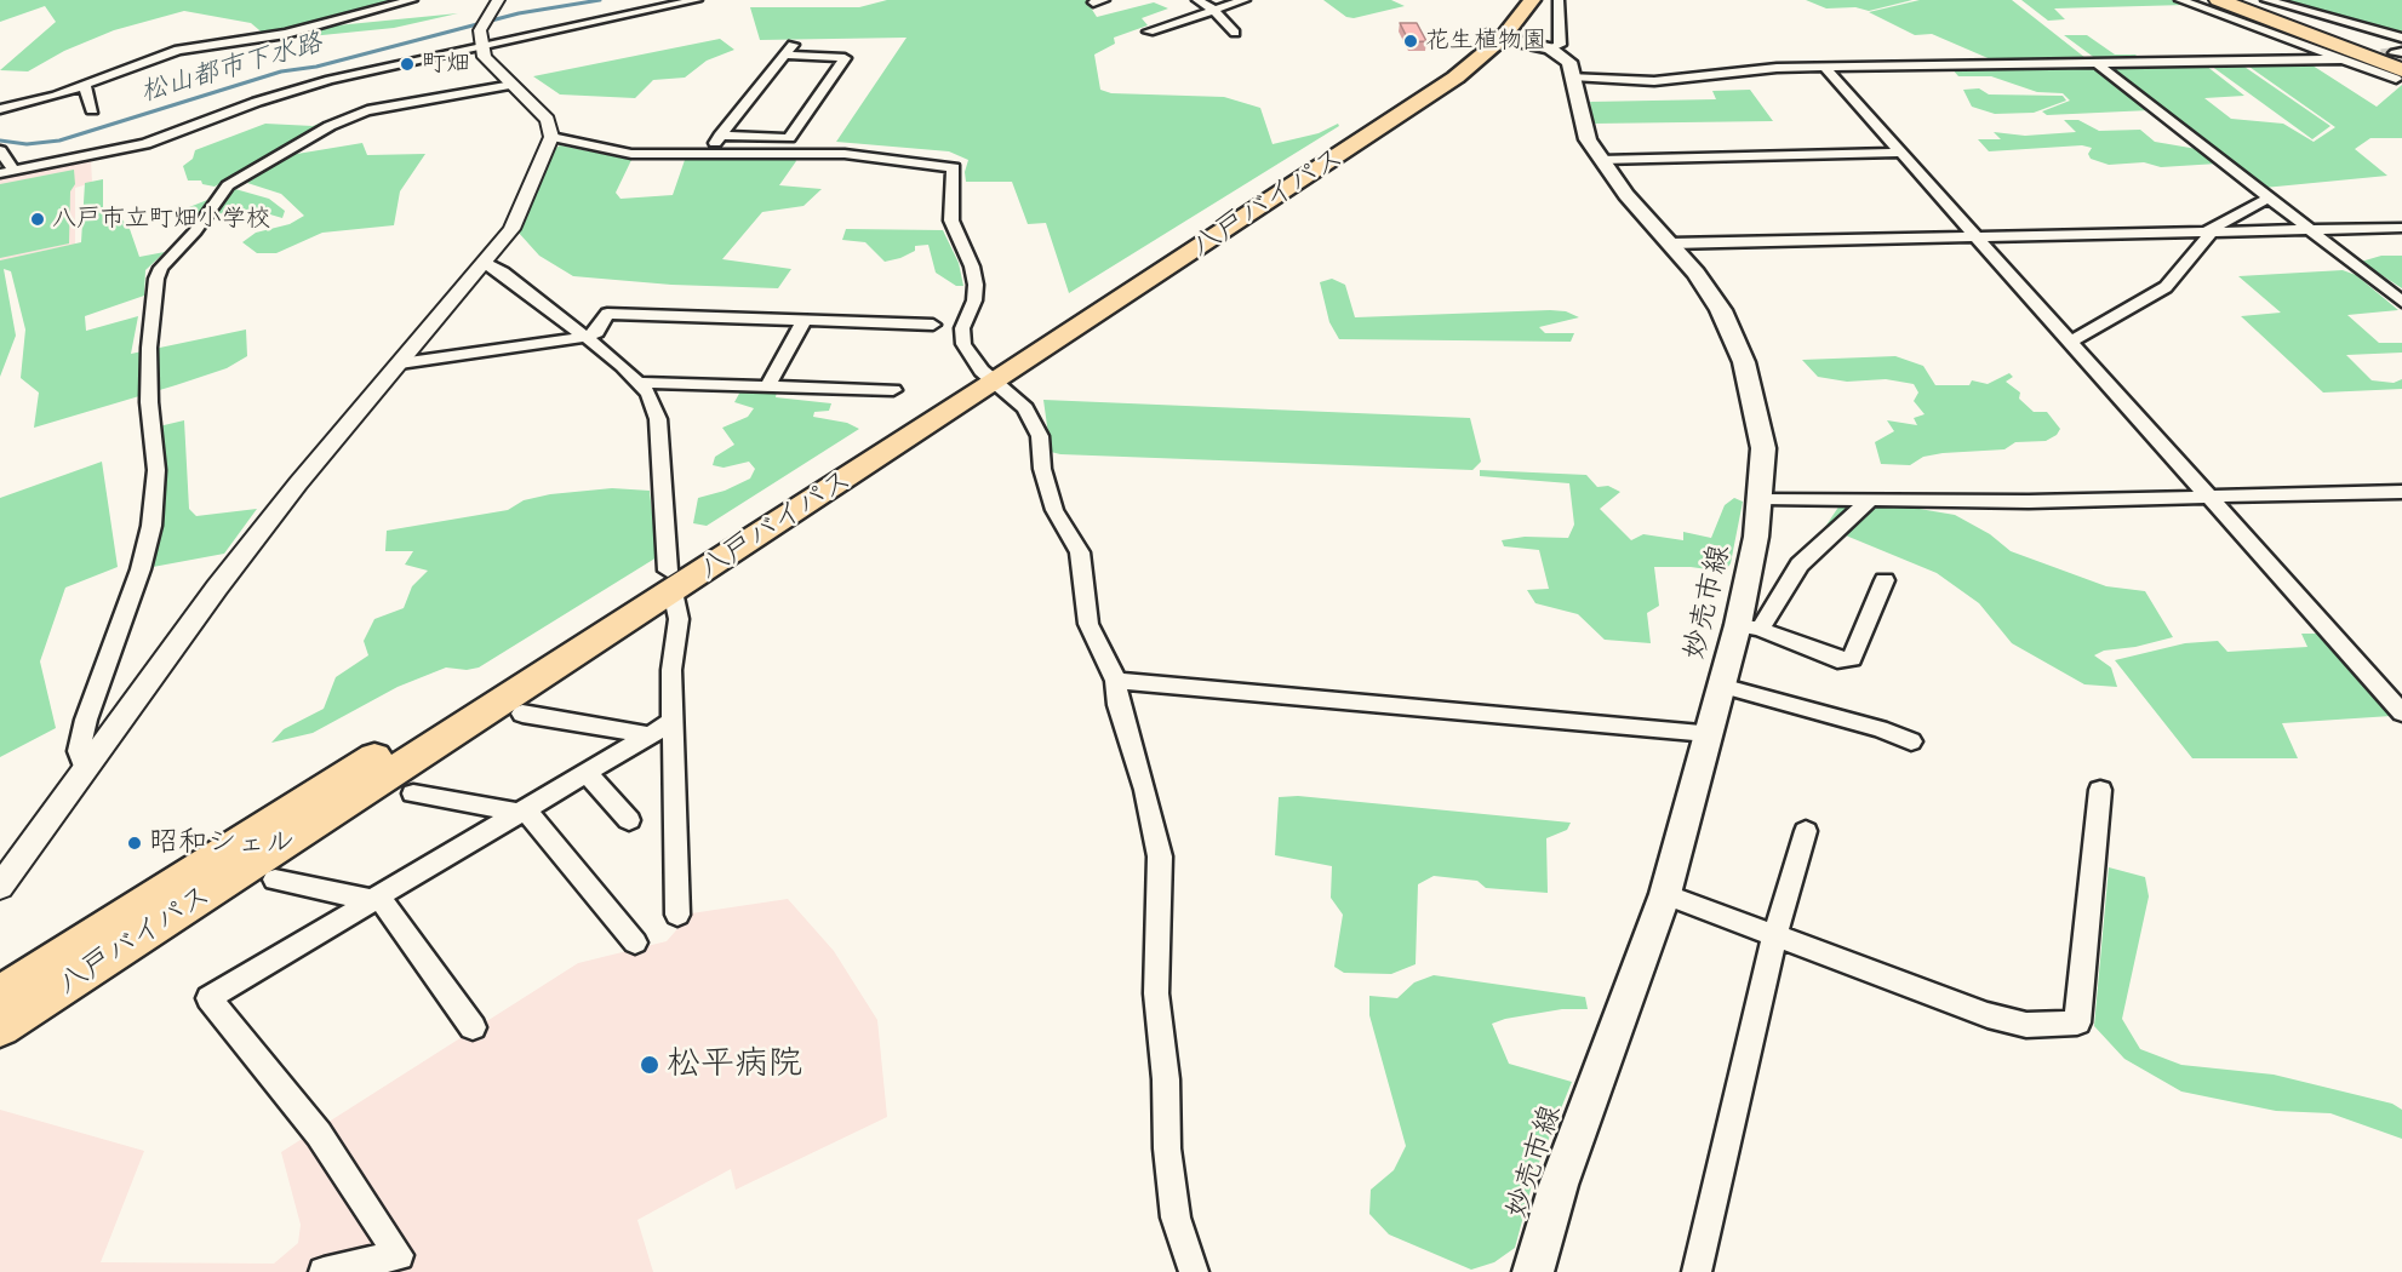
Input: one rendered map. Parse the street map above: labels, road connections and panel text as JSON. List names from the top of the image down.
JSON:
{
  "streets": {
    "highway": ["八戸バイパス"],
    "main road": ["妙売市線"]
  },
  "water": ["松山都市下水路"],
  "places": [
    "花生植物園",
    "町畑",
    "八戸市立町畑小学校",
    "昭和シェル",
    "松平病院"
  ]
}
